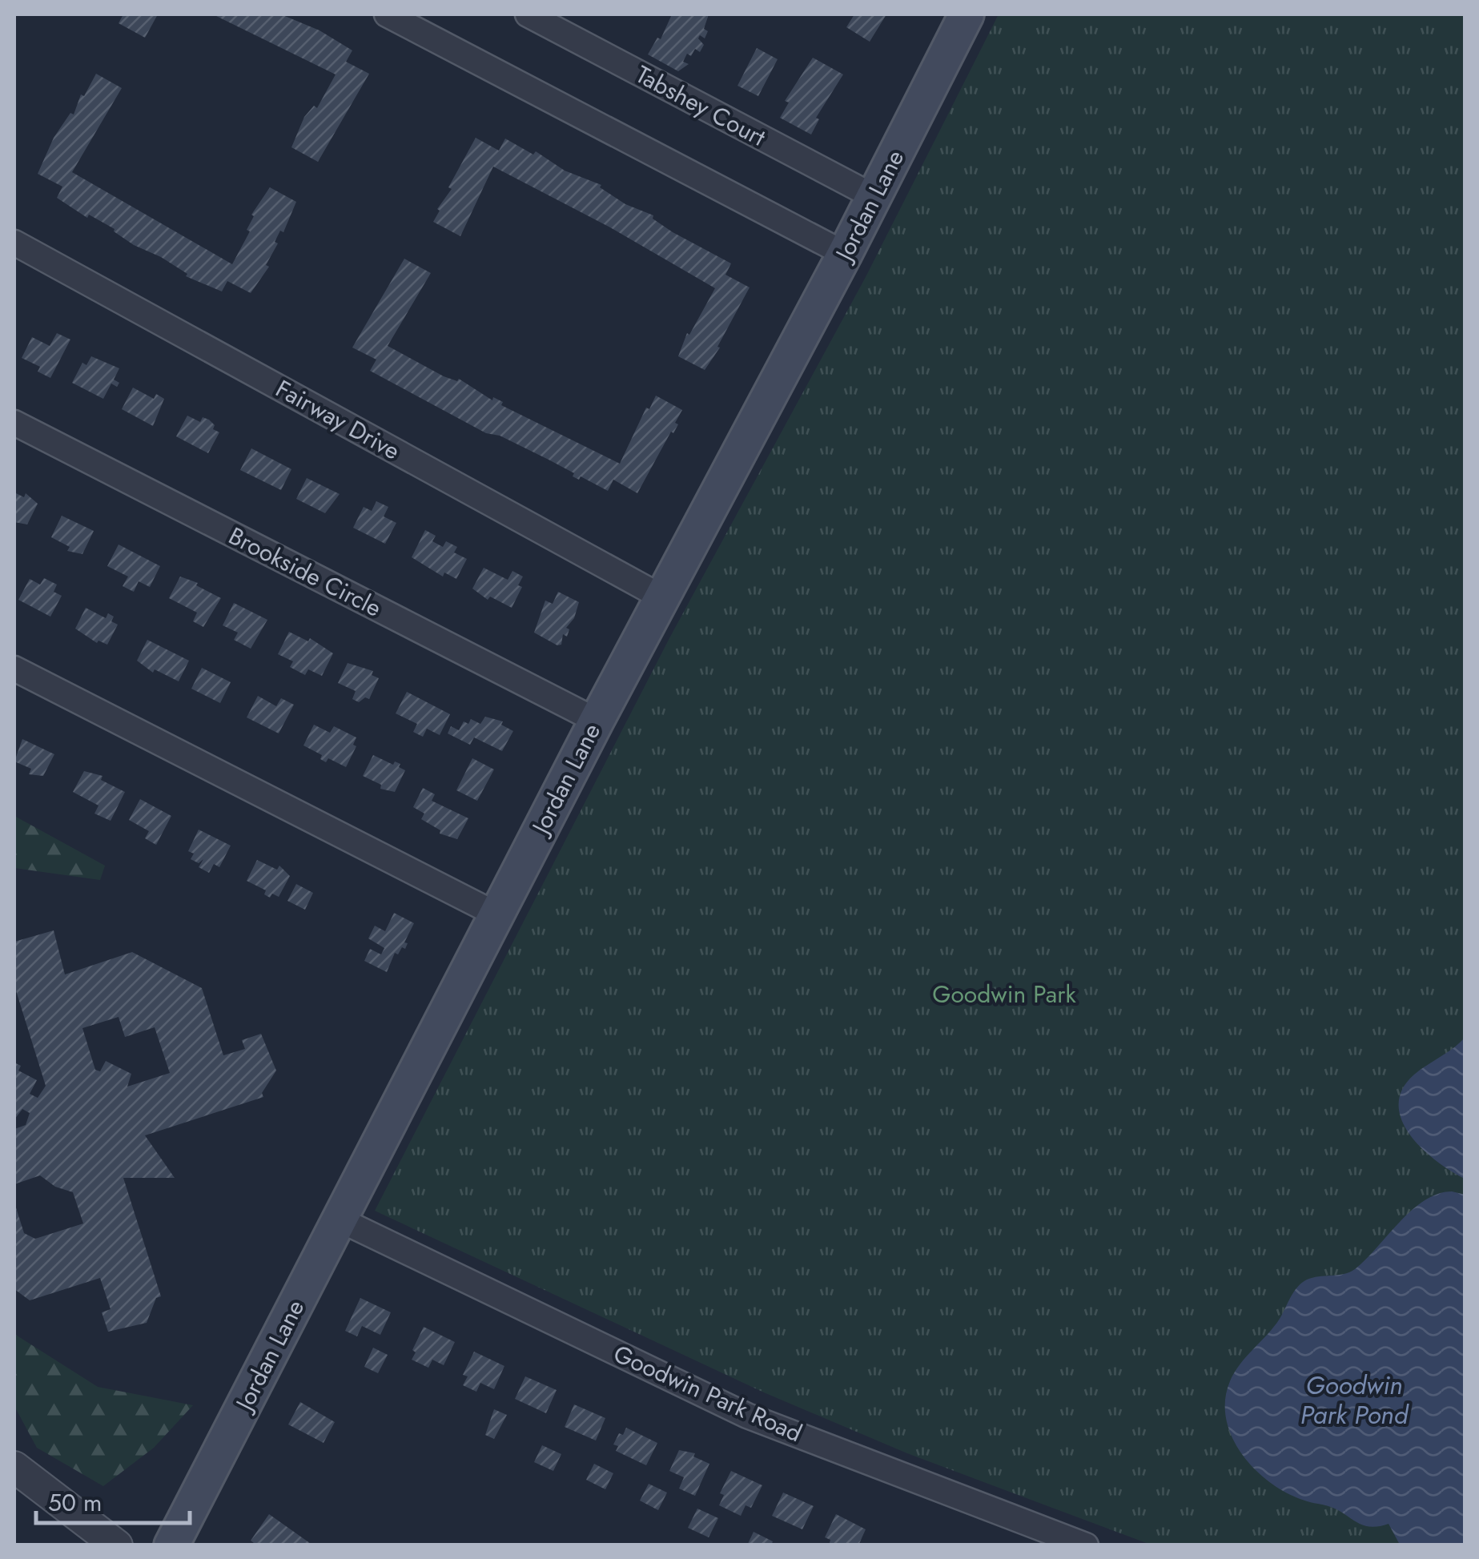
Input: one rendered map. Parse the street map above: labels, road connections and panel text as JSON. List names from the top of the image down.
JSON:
{
  "streets": {
    "main road": ["Jordan Lane"],
    "street": [
      "Tabshey Court",
      "Fairway Drive",
      "Brookside Circle",
      "Goodwin Park Road"
    ]
  },
  "crossings": [
    ["Tabshey Court", "Jordan Lane"],
    ["Jordan Lane", "Fairway Drive"],
    ["Jordan Lane", "Brookside Circle"],
    ["Jordan Lane", "Goodwin Park Road"]
  ],
  "water": ["Goodwin Park Pond"],
  "parks": ["Goodwin Park"],
  "scale_bar": "50 m"
}
